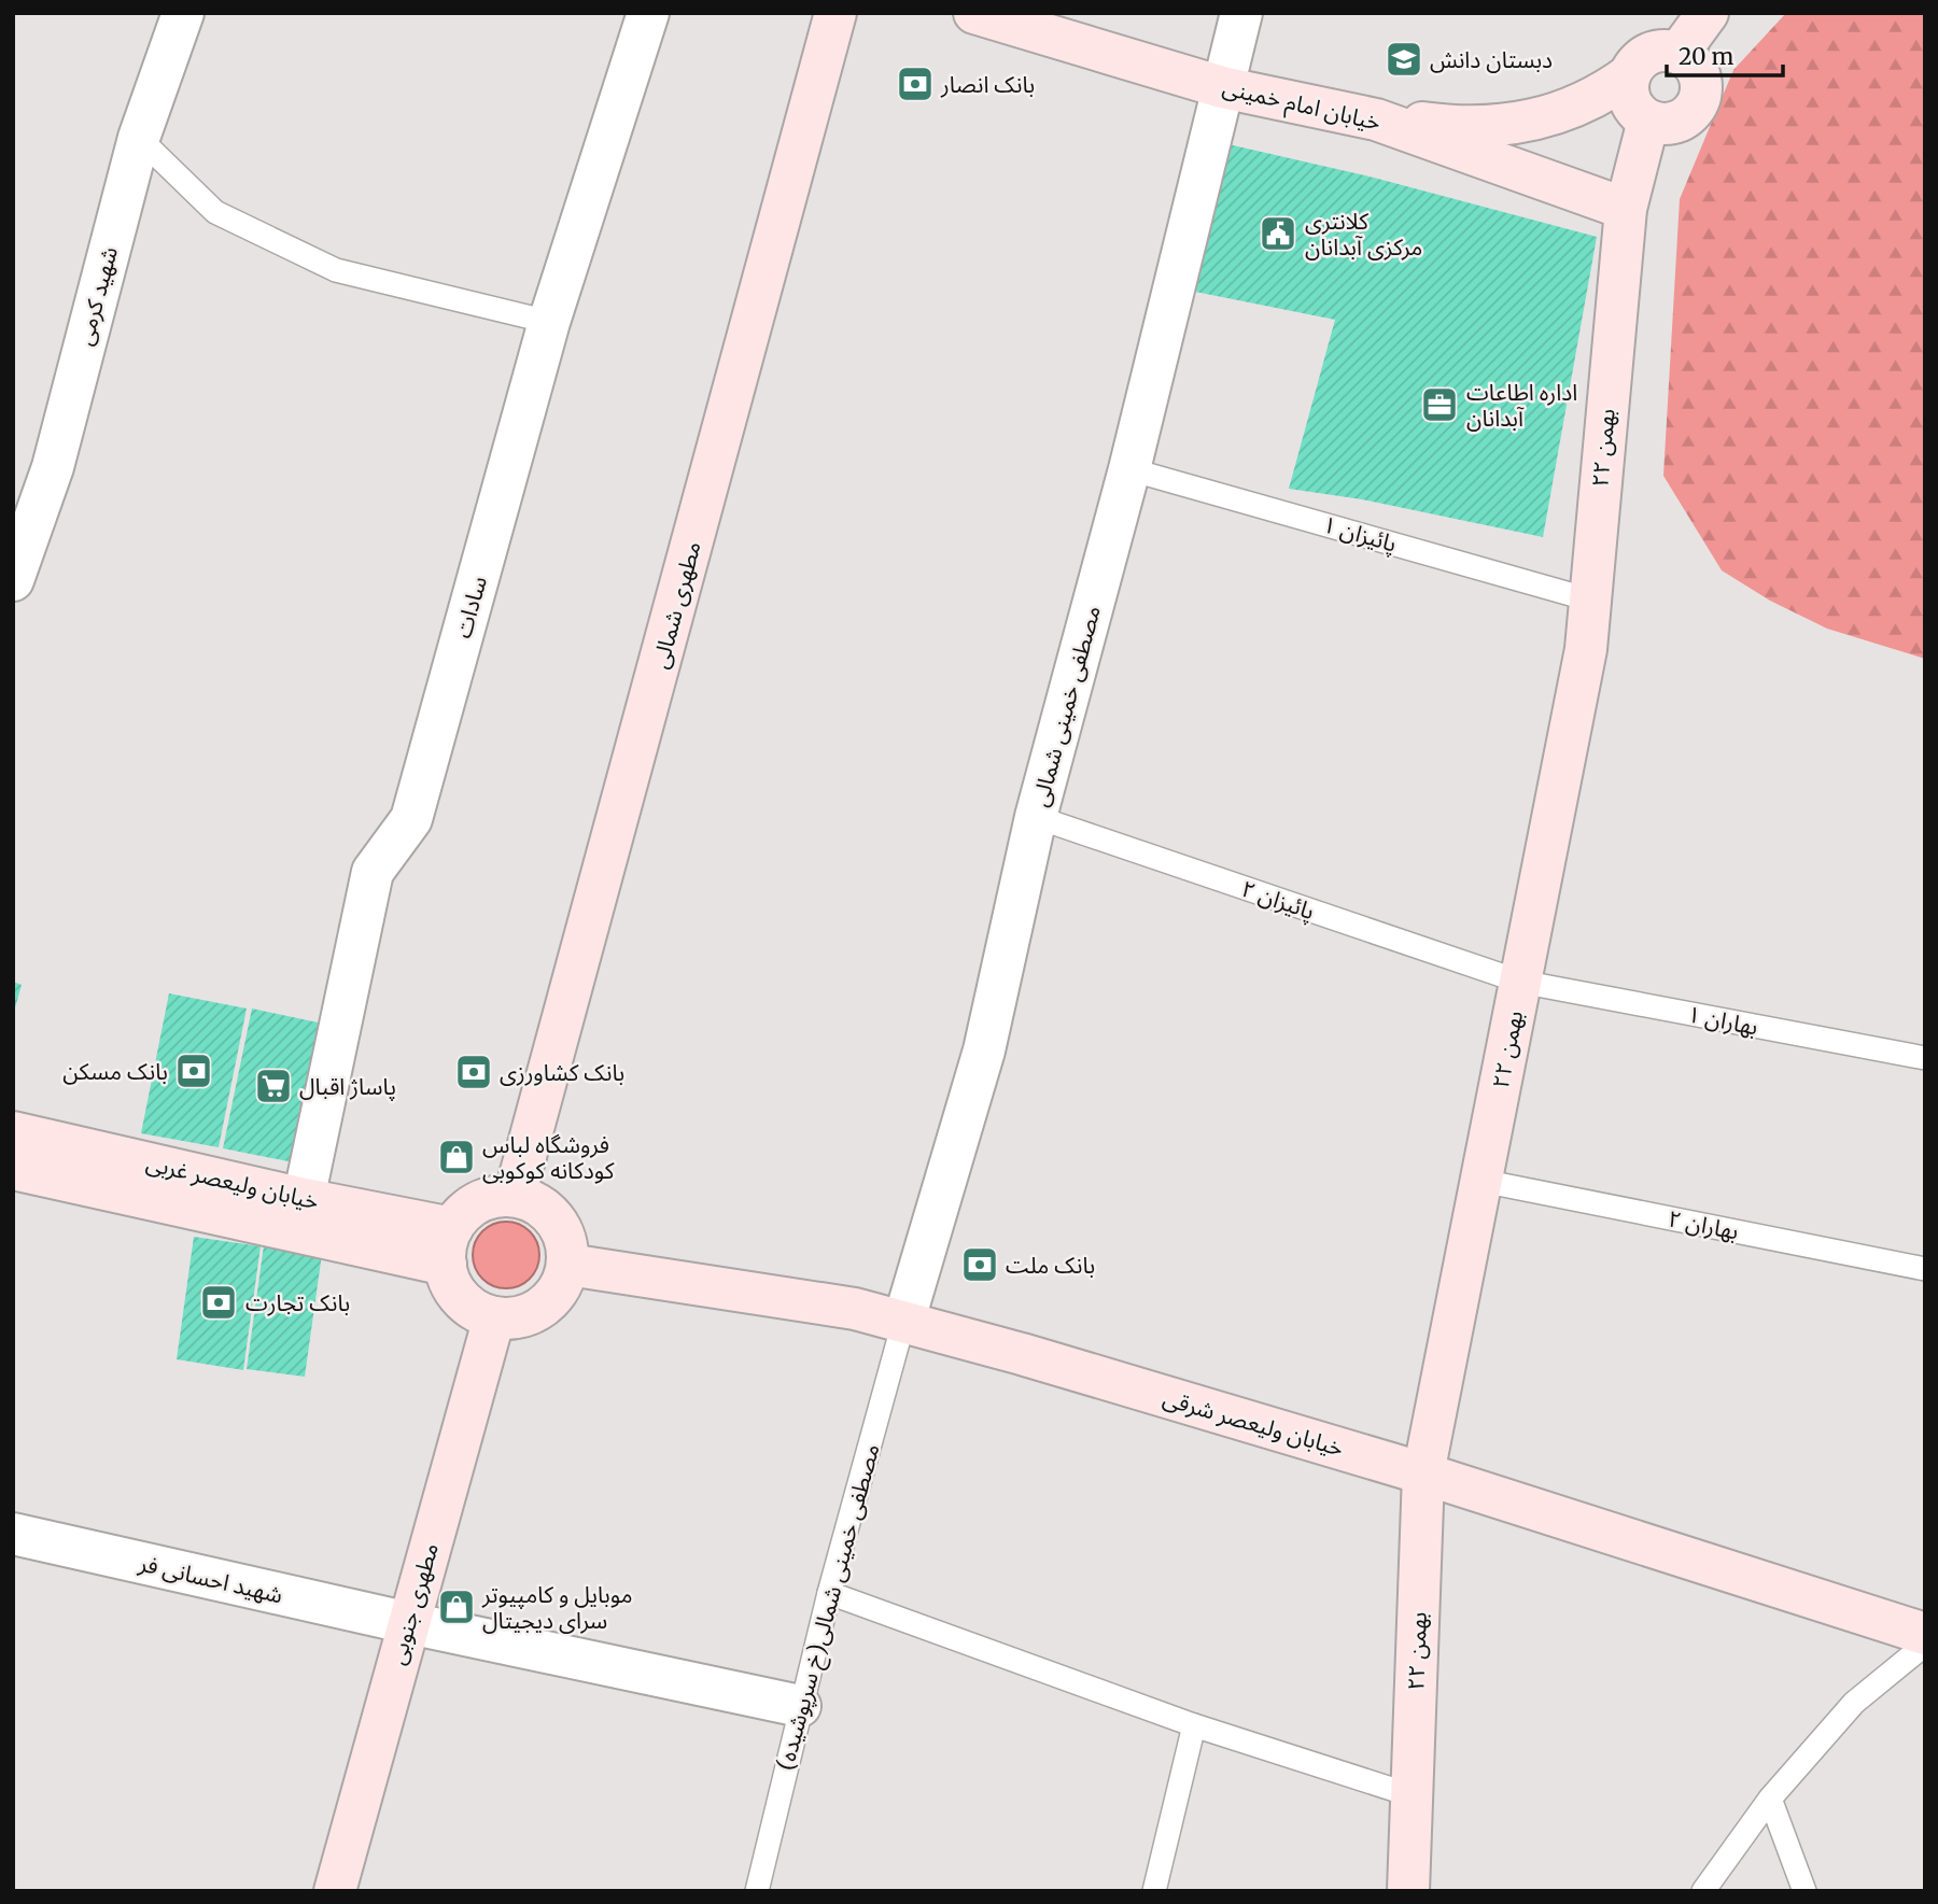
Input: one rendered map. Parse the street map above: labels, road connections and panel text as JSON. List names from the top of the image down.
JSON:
{
  "streets": {
    "main road": [
      "خیابان امام خمینی",
      "۲۲ بهمن",
      "مطهری شمالی",
      "خیابان ولیعصر غربی",
      "خیابان ولیعصر شرقی",
      "مطهری جنوبی"
    ],
    "street": [
      "شهید کرمی",
      "سادات",
      "مصطفی خمینی شمالی",
      "شهید احسانی فر"
    ],
    "lane": [
      "پائیزان ۱",
      "پائیزان ۲",
      "بهاران ۱",
      "بهاران ۲",
      "مصطفی خمینی شمالی(خ سرپوشیده)"
    ]
  },
  "crossings": [
    ["خیابان امام خمینی", "۲۲ بهمن"],
    ["خیابان امام خمینی", "مصطفی خمینی شمالی"],
    ["۲۲ بهمن", "پائیزان ۱"],
    ["۲۲ بهمن", "پائیزان ۲"],
    ["۲۲ بهمن", "بهاران ۱"],
    ["۲۲ بهمن", "بهاران ۲"],
    ["۲۲ بهمن", "خیابان ولیعصر شرقی"],
    ["پائیزان ۱", "مصطفی خمینی شمالی"],
    ["مطهری شمالی", "خیابان ولیعصر غربی"],
    ["مطهری شمالی", "خیابان ولیعصر شرقی"],
    ["مطهری شمالی", "مطهری جنوبی"],
    ["سادات", "خیابان ولیعصر غربی"],
    ["مصطفی خمینی شمالی", "پائیزان ۲"],
    ["مصطفی خمینی شمالی", "خیابان ولیعصر شرقی"],
    ["مصطفی خمینی شمالی", "مصطفی خمینی شمالی(خ سرپوشیده)"],
    ["پائیزان ۲", "بهاران ۱"],
    ["خیابان ولیعصر غربی", "خیابان ولیعصر شرقی"],
    ["خیابان ولیعصر غربی", "مطهری جنوبی"],
    ["خیابان ولیعصر شرقی", "مطهری جنوبی"],
    ["خیابان ولیعصر شرقی", "مصطفی خمینی شمالی(خ سرپوشیده)"],
    ["شهید احسانی فر", "مطهری جنوبی"],
    ["شهید احسانی فر", "مصطفی خمینی شمالی(خ سرپوشیده)"]
  ],
  "places": {
    "school or university": ["دبستان دانش"],
    "bank": [
      "بانک انصار",
      "بانک مسکن",
      "بانک کشاورزی",
      "بانک ملت",
      "بانک تجارت"
    ],
    "public building": ["کلانتری مرکزی آبدانان"],
    "office": ["اداره اطاعات آبدانان"],
    "supermarket": ["پاساژ اقبال"],
    "shop": ["فروشگاه لباس کودکانه کوکوبی", "موبایل و کامپیوتر سرای دیجیتال"]
  },
  "scale_bar": "20 m"
}
